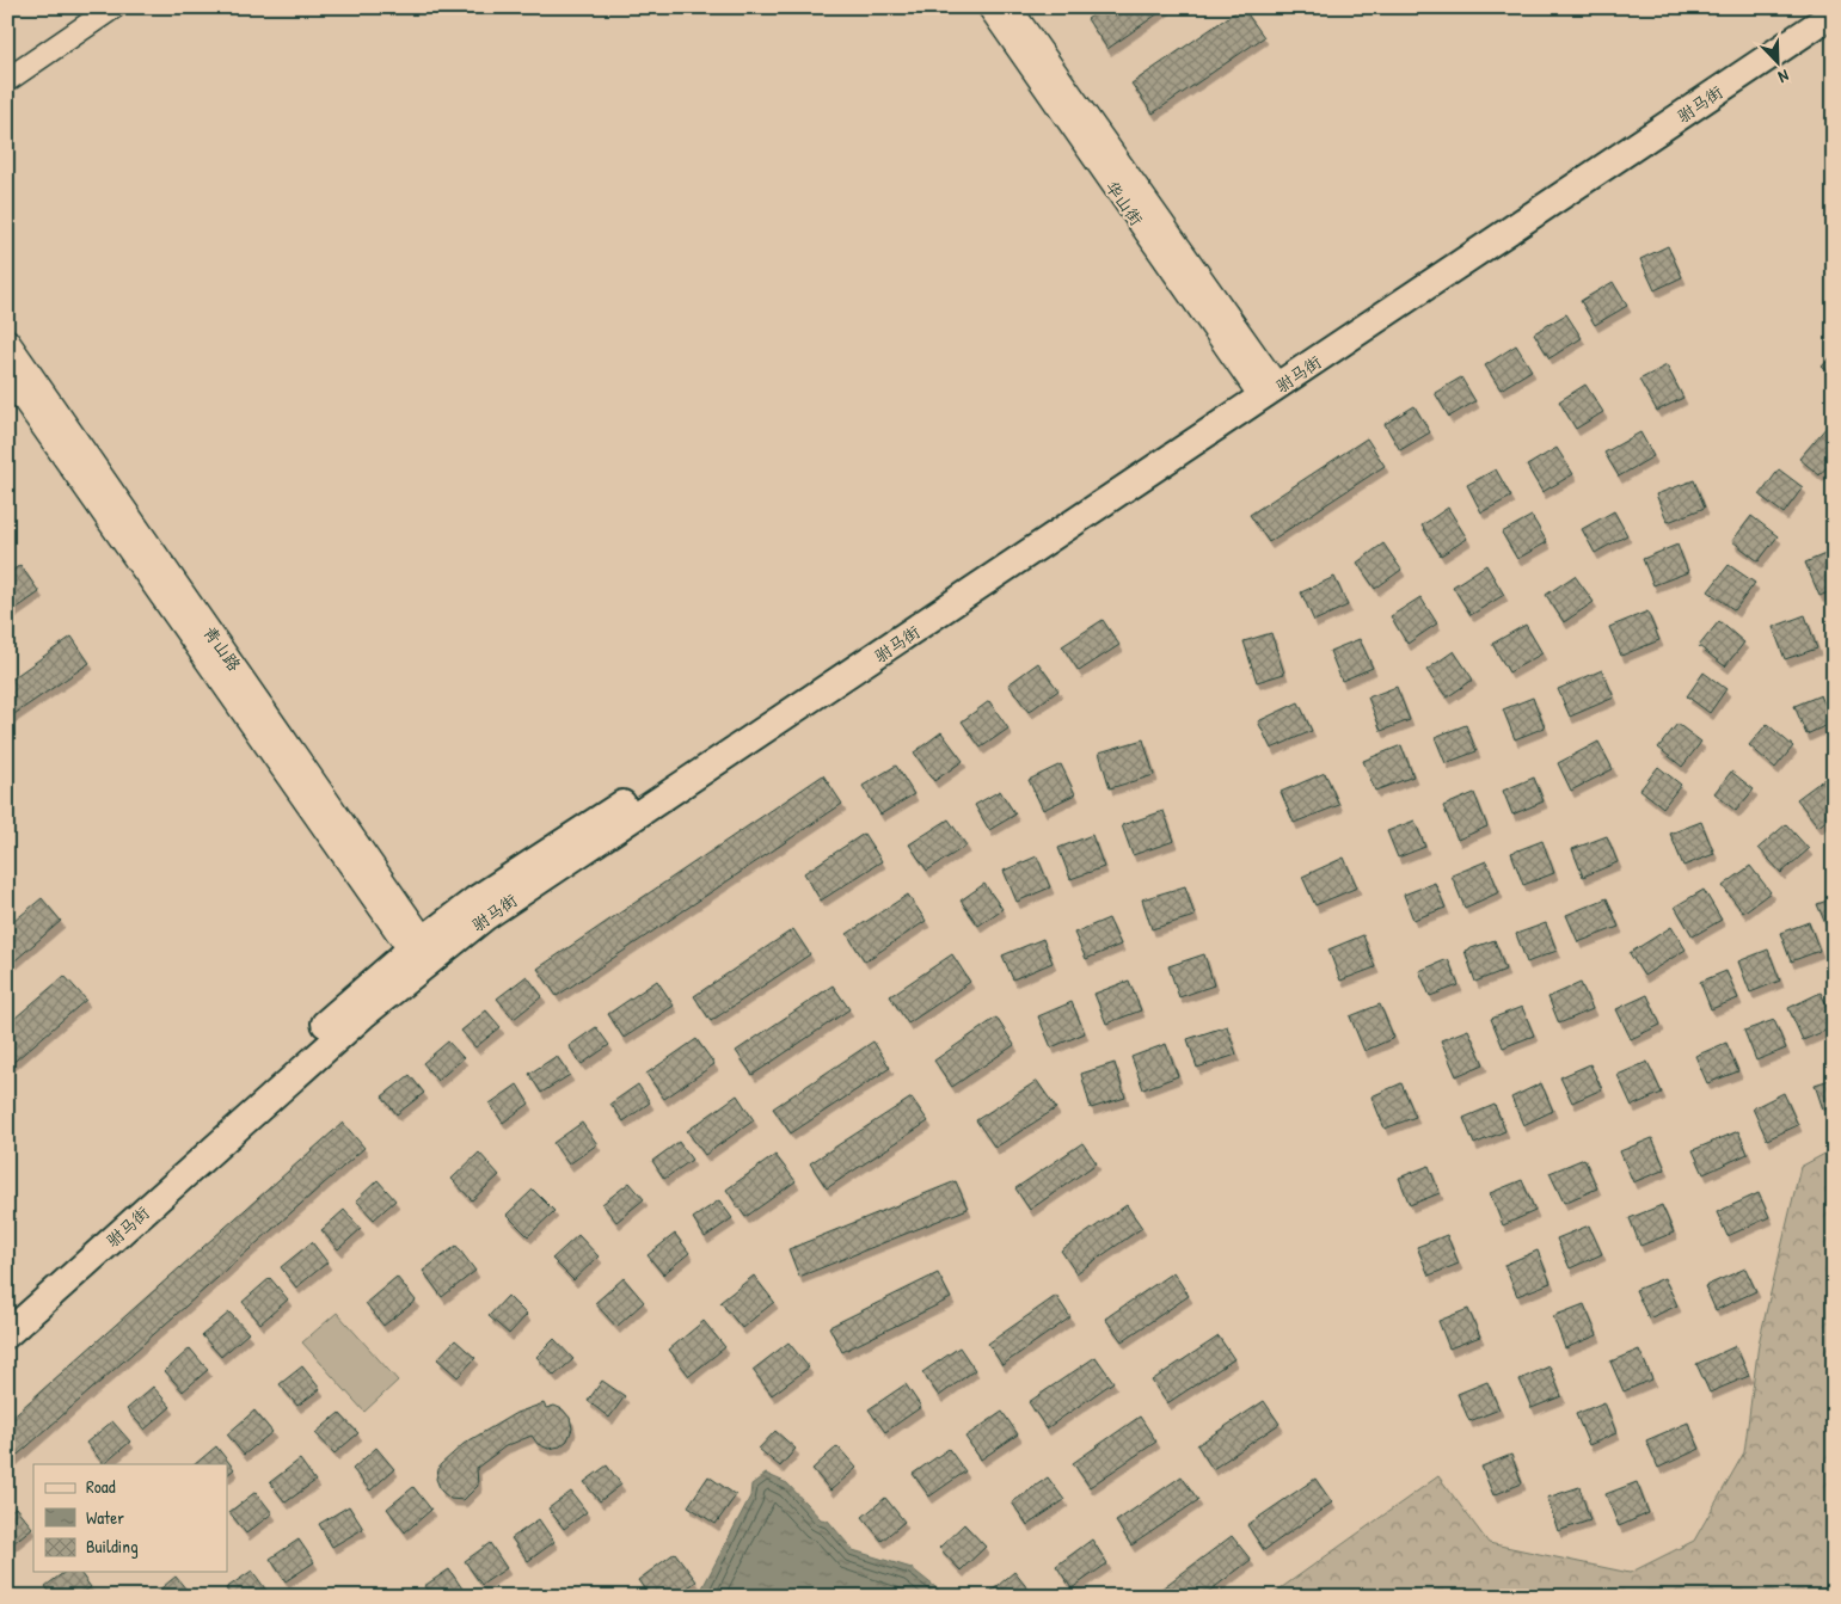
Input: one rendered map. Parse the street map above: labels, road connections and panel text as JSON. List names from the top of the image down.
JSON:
{
  "streets": {
    "main road": ["驸马街"],
    "street": ["华山街", "青山路"]
  },
  "crossings": [
    ["驸马街", "华山街"],
    ["驸马街", "青山路"]
  ],
  "legend": ["Road", "Water", "Building"],
  "north": "bottom right"
}
